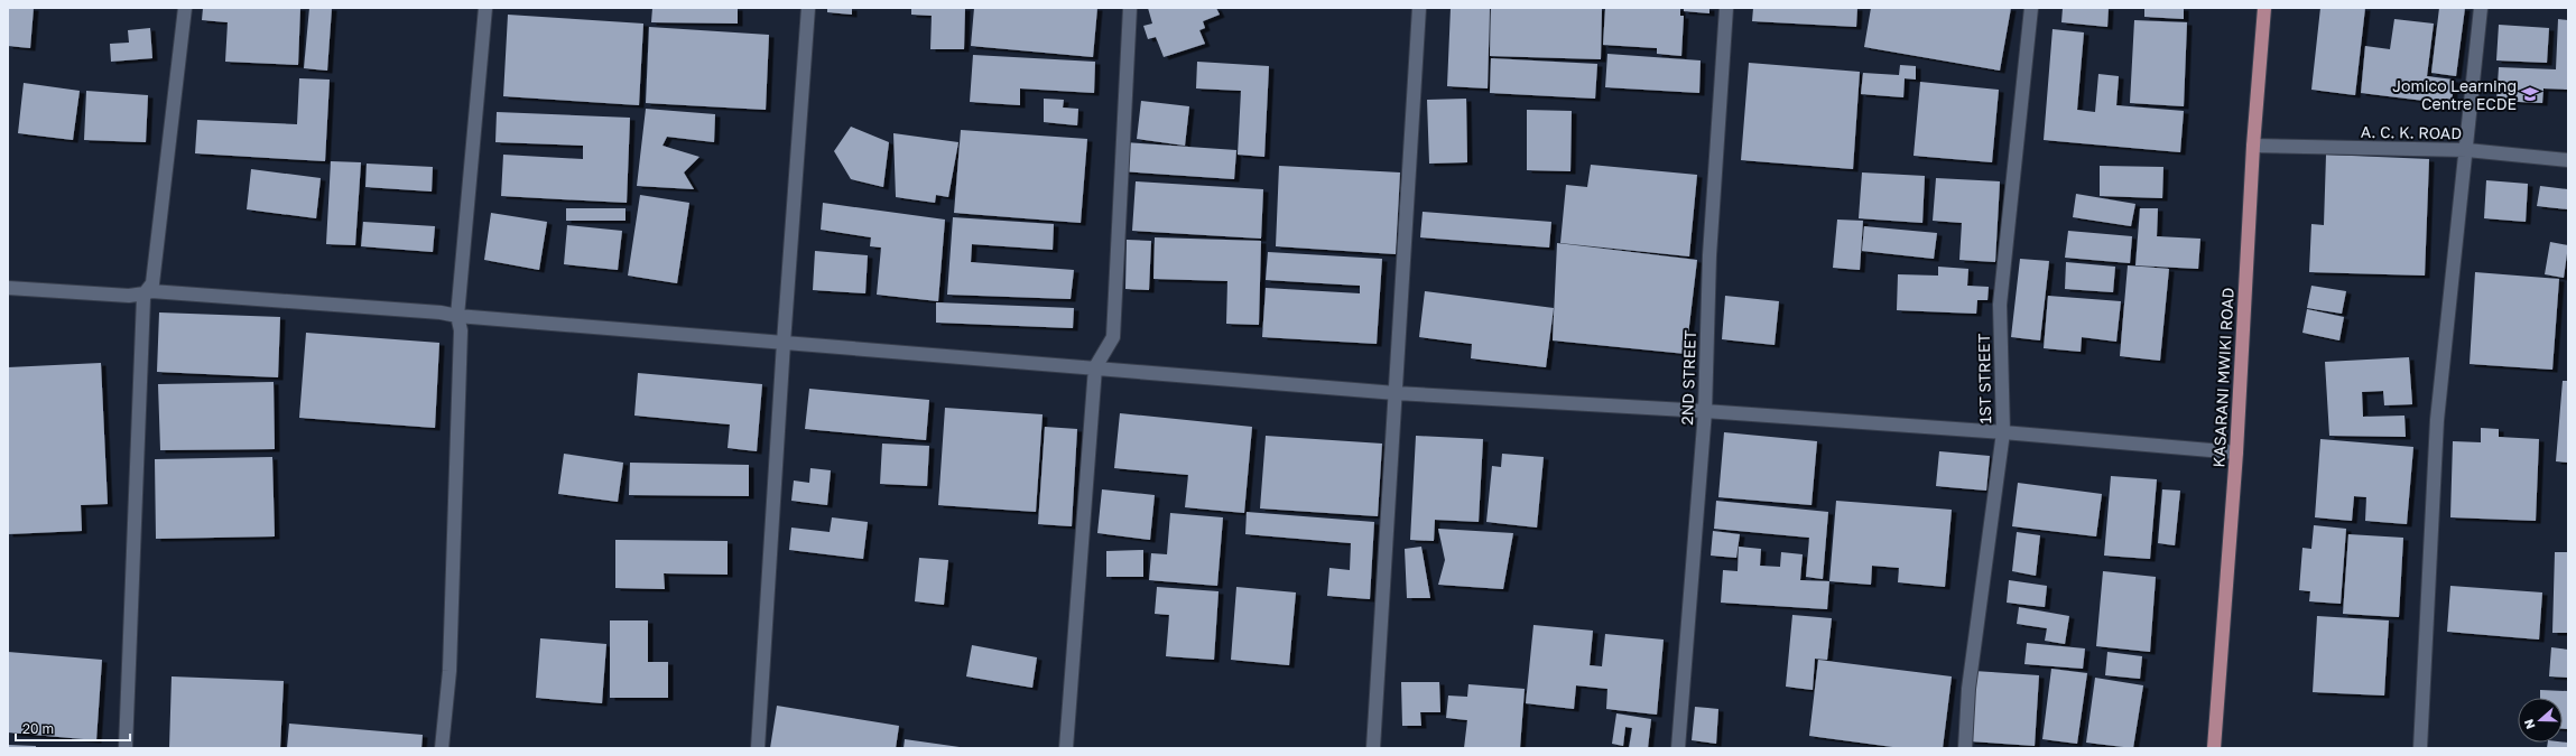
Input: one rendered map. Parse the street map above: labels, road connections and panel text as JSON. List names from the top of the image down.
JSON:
{
  "streets": {
    "main road": ["KASARANI MWIKI ROAD"],
    "street": ["A. C. K. ROAD", "2ND STREET", "1ST STREET"]
  },
  "crossings": [
    ["A. C. K. ROAD", "KASARANI MWIKI ROAD"]
  ],
  "places": {
    "school or university": ["Jomico Learning Centre ECDE"]
  },
  "scale_bar": "20 m",
  "north": "left"
}
